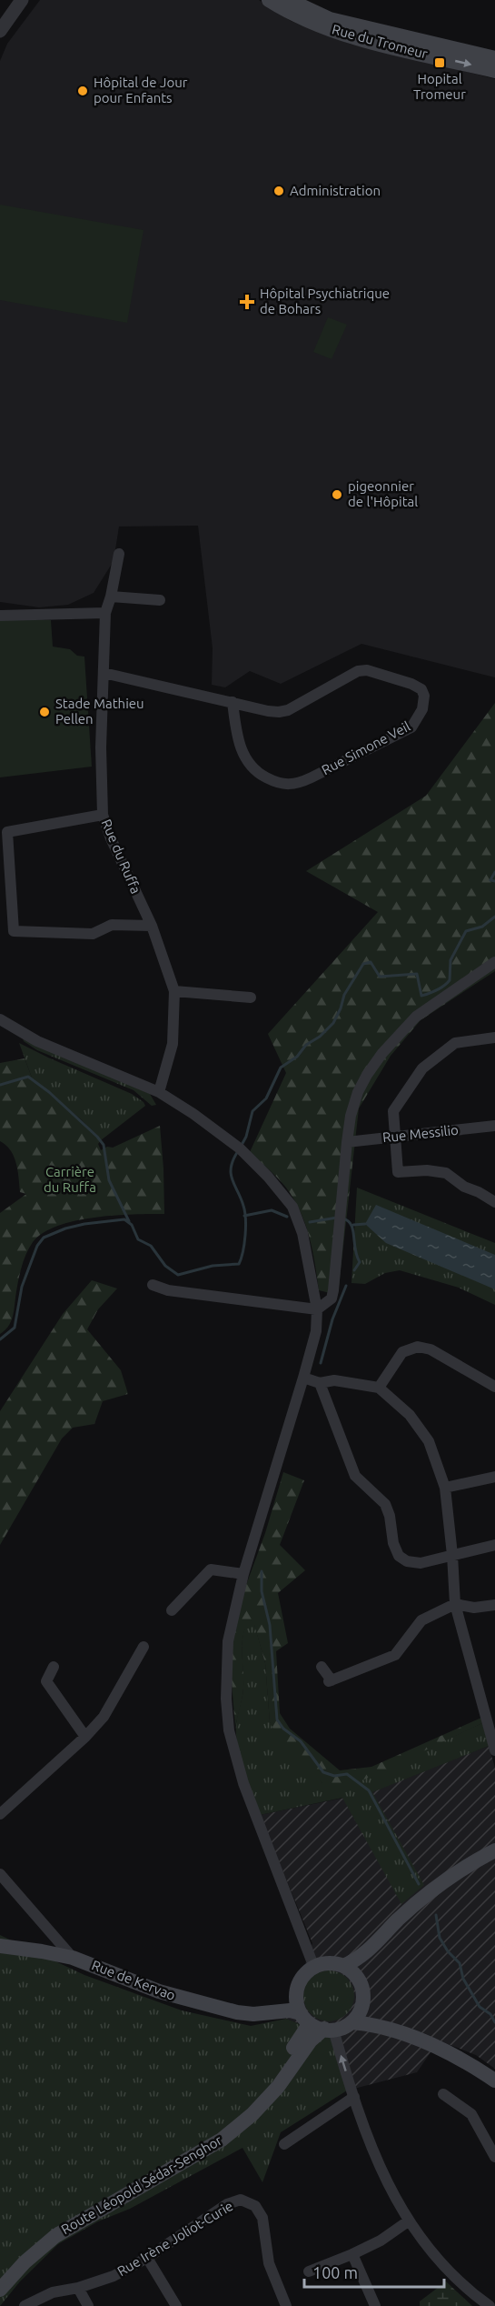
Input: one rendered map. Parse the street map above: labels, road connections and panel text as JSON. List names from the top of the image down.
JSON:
{
  "streets": {
    "main road": ["Rue du Tromeur", "Rue de Kervao", "Route Léopold Sédar-Senghor"],
    "street": [
      "Rue Simone Veil",
      "Rue du Ruffa",
      "Rue Messilio",
      "Rue Irène Joliot-Curie"
    ]
  },
  "crossings": [
    ["Rue de Kervao", "Route Léopold Sédar-Senghor"]
  ],
  "parks": ["Carrière du Ruffa"],
  "places": {
    "transit": ["Hopital Tromeur"],
    "other": [
      "Hôpital de Jour pour Enfants",
      "Administration",
      "pigeonnier de l'Hôpital",
      "Stade Mathieu Pellen"
    ],
    "health": ["Hôpital Psychiatrique de Bohars"]
  },
  "scale_bar": "100 m"
}
